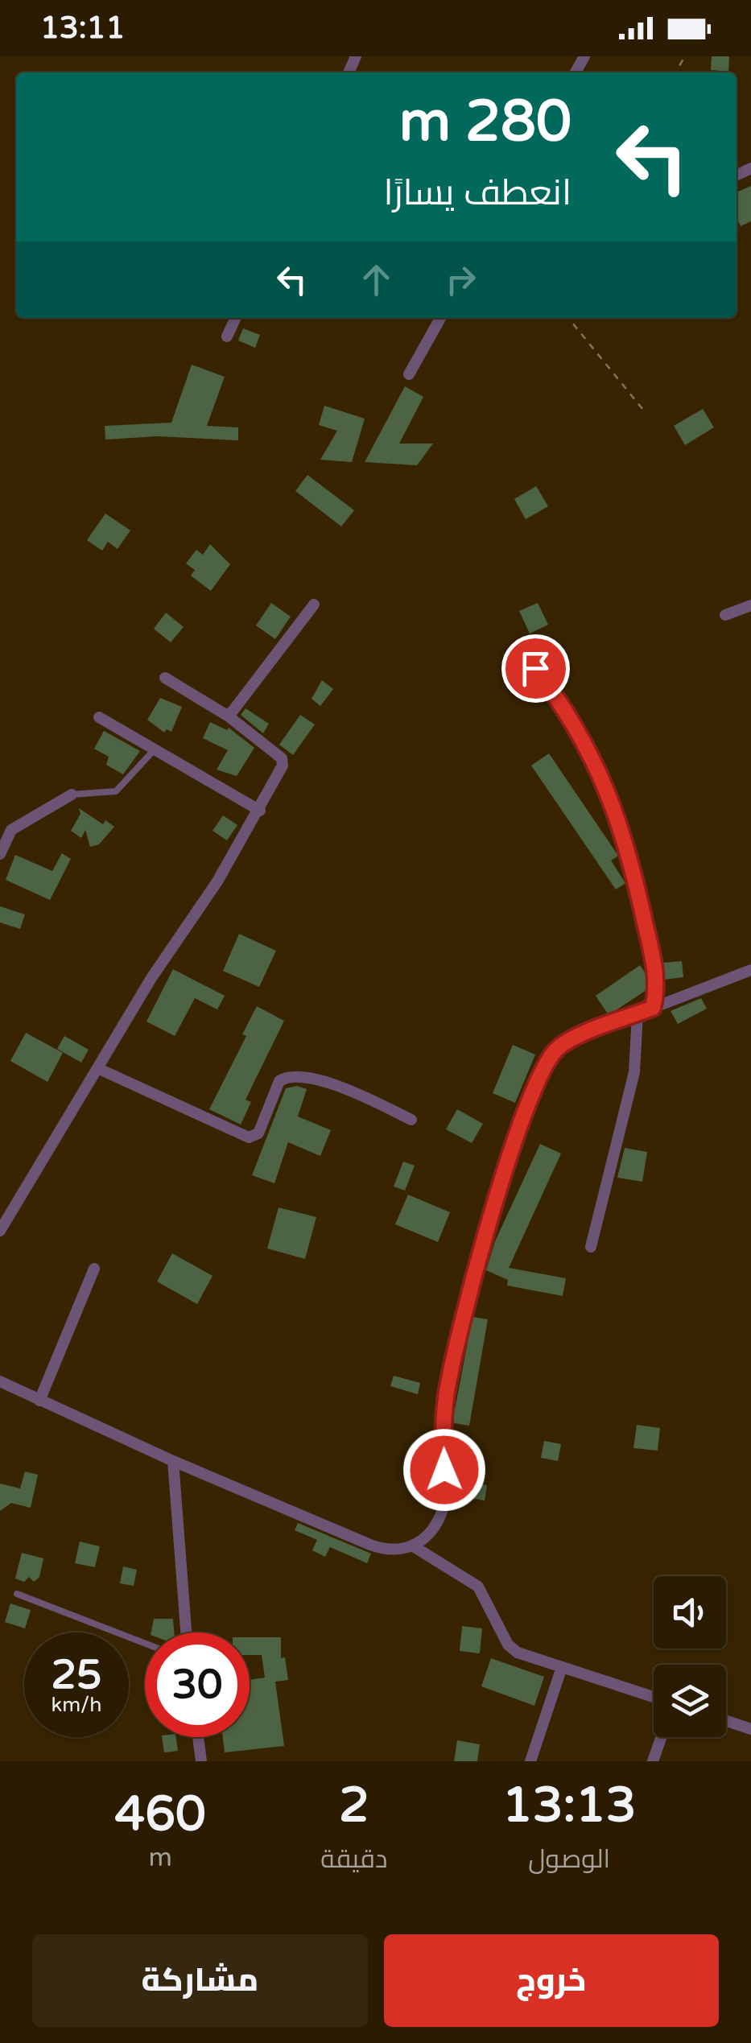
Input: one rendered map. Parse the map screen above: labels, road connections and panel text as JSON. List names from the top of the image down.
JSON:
{
  "page": {
    "status": "13:11",
    "turn": ["280 m", "انعطف يسارًا"],
    "speed": "25 km/h",
    "limit": "30",
    "eta": [
      "13:13",
      "الوصول",
      "2",
      "دقيقة",
      "460",
      "m"
    ],
    "buttons": ["خروج", "مشاركة"]
  }
}
